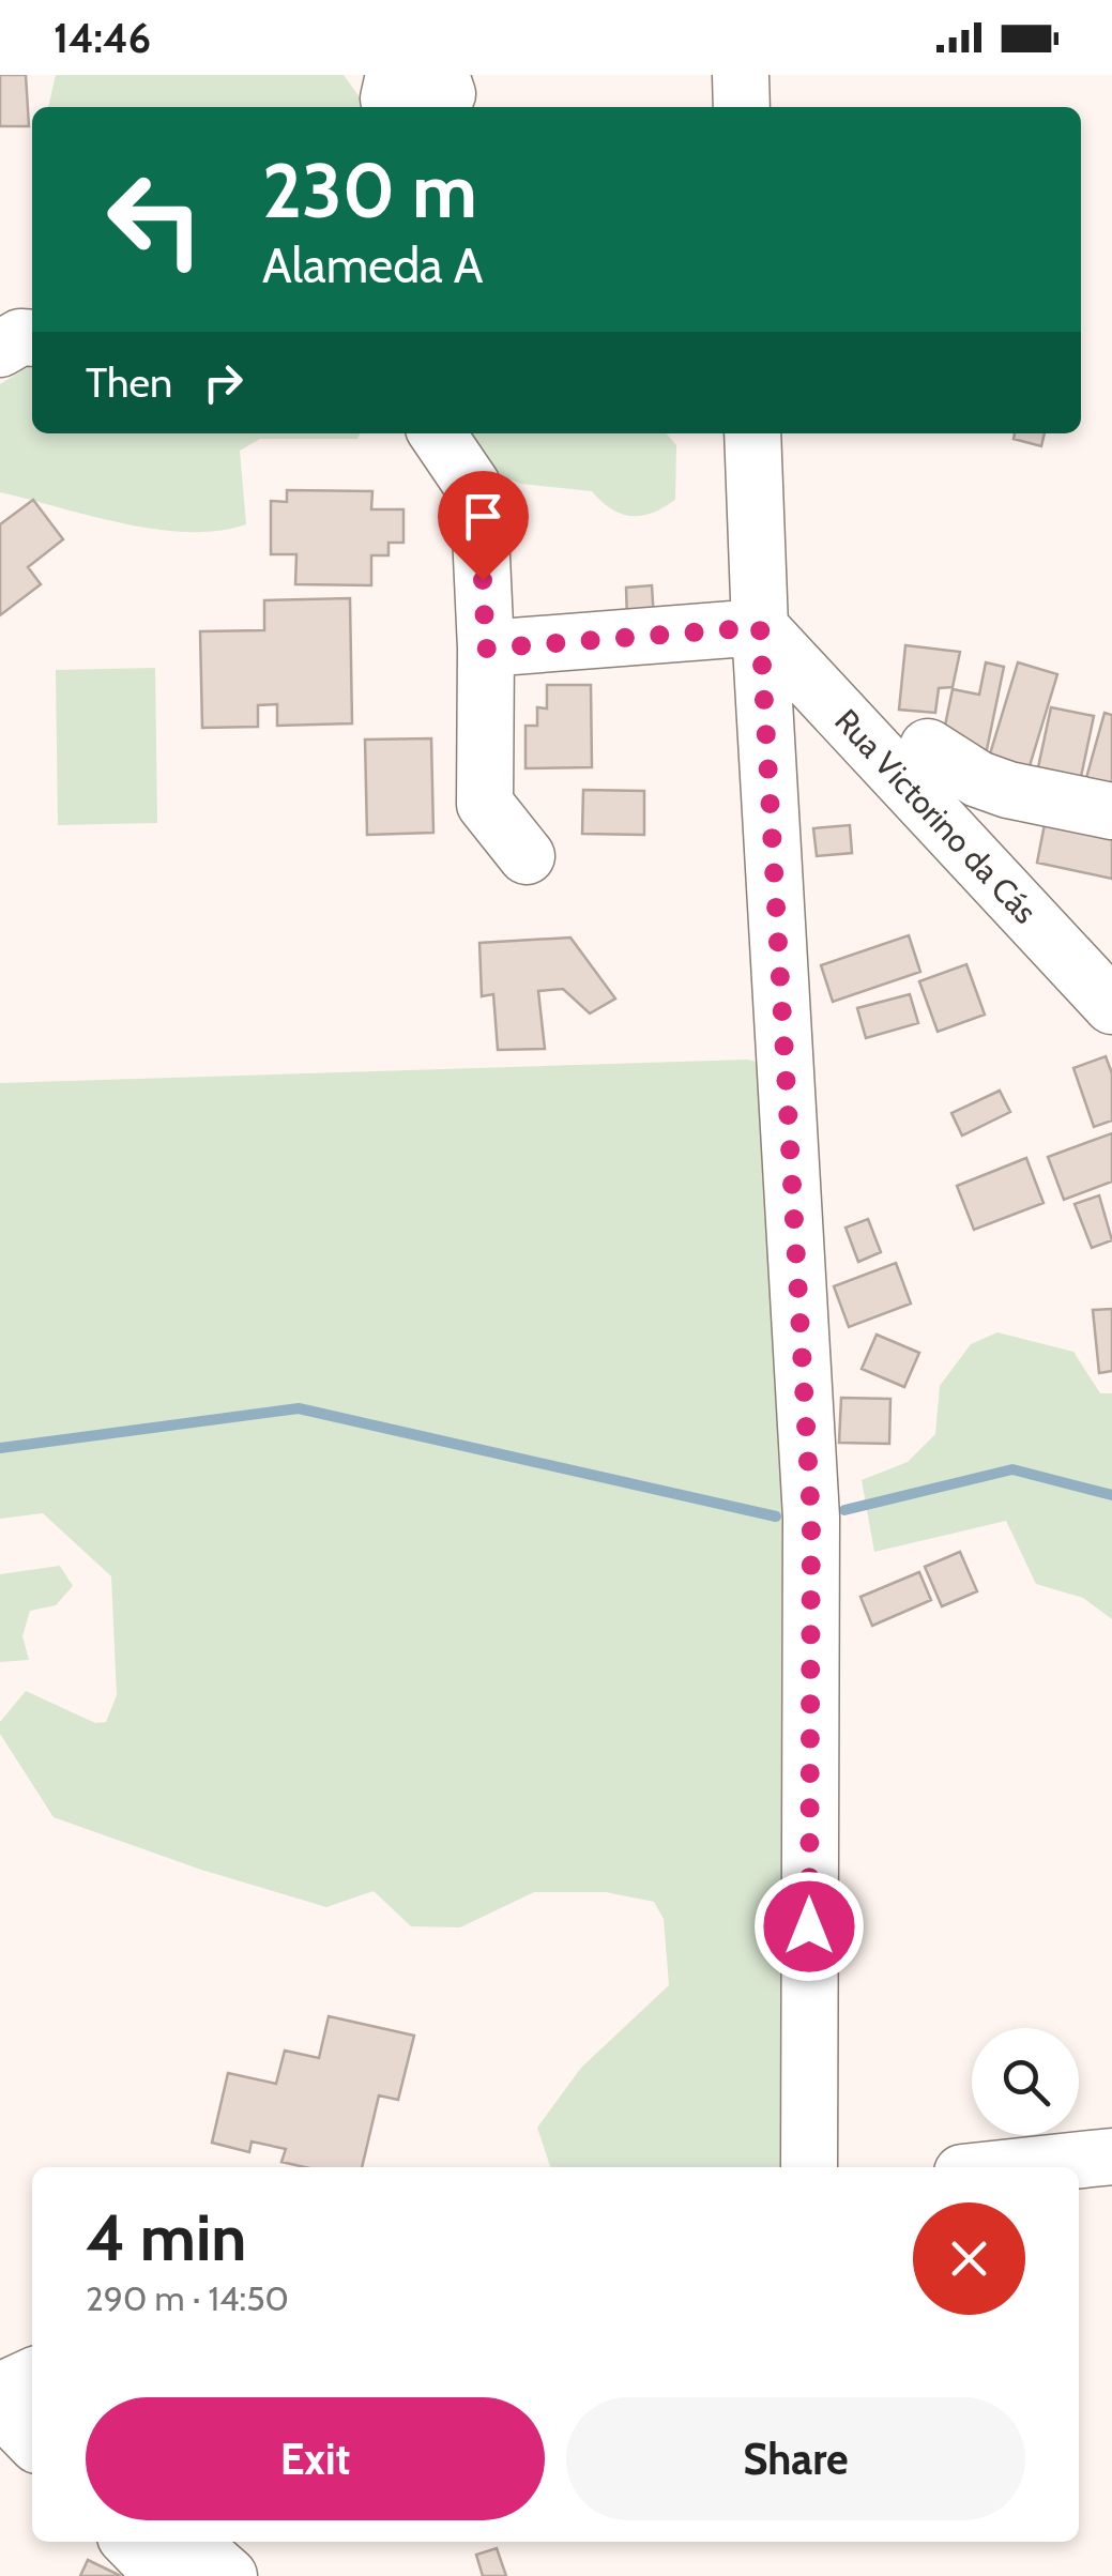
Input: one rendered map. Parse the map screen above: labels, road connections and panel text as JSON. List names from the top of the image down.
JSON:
{
  "streets": {
    "street": ["Rua Victorino da Cás"]
  },
  "page": {
    "status": "14:46",
    "turn": ["230 m", "Alameda A"],
    "then": "Then",
    "heading": ["4 min", "290 m · 14:50"],
    "buttons": ["Exit", "Share"]
  }
}
